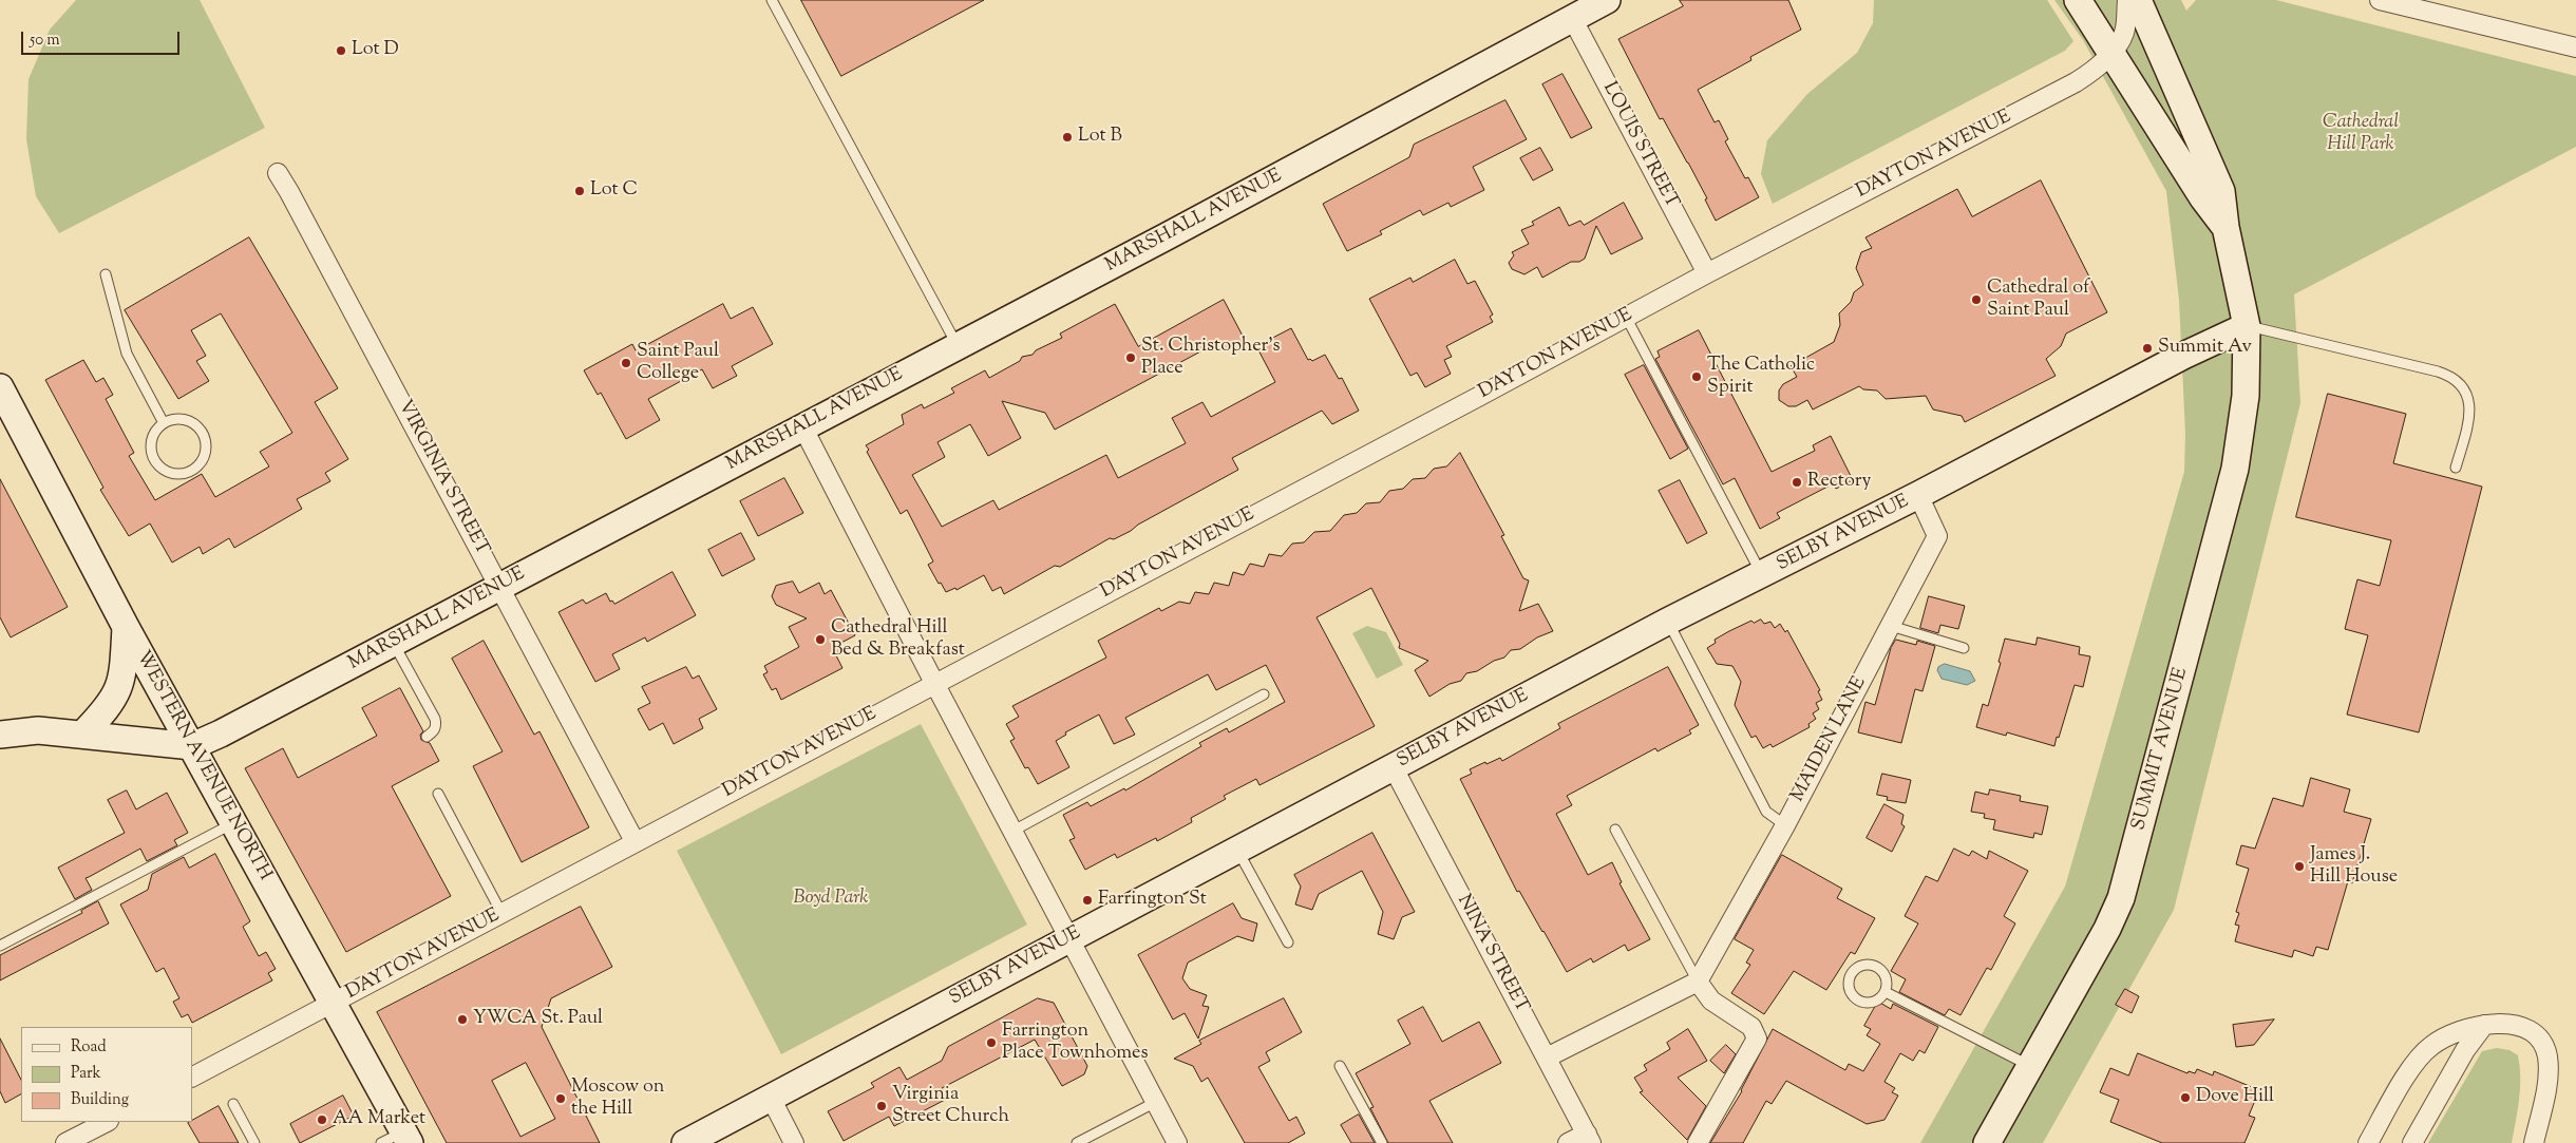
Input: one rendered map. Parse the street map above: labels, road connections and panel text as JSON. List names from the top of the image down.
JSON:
{
  "streets": {
    "street": [
      "LOUIS STREET",
      "DAYTON AVENUE",
      "MARSHALL AVENUE",
      "VIRGINIA STREET",
      "SELBY AVENUE",
      "MAIDEN LANE",
      "SUMMIT AVENUE",
      "WESTERN AVENUE NORTH",
      "NINA STREET"
    ]
  },
  "crossings": [
    ["LOUIS STREET", "DAYTON AVENUE"],
    ["LOUIS STREET", "MARSHALL AVENUE"],
    ["DAYTON AVENUE", "VIRGINIA STREET"],
    ["DAYTON AVENUE", "WESTERN AVENUE NORTH"],
    ["MARSHALL AVENUE", "VIRGINIA STREET"],
    ["MARSHALL AVENUE", "WESTERN AVENUE NORTH"],
    ["SELBY AVENUE", "MAIDEN LANE"],
    ["SELBY AVENUE", "SUMMIT AVENUE"],
    ["SELBY AVENUE", "NINA STREET"]
  ],
  "parks": ["Cathedral Hill Park", "Boyd Park"],
  "places": [
    "Lot D",
    "Lot B",
    "Lot C",
    "Cathedral of Saint Paul",
    "Summit Av",
    "St. Christopher's Place",
    "Saint Paul College",
    "The Catholic Spirit",
    "Rectory",
    "Cathedral Hill Bed & Breakfast",
    "James J. Hill House",
    "Farrington St",
    "YWCA St. Paul",
    "Farrington Place Townhomes",
    "Dove Hill",
    "Moscow on the Hill",
    "Virginia Street Church",
    "AA Market"
  ],
  "legend": ["Road", "Park", "Building"],
  "scale_bar": "50 m"
}
